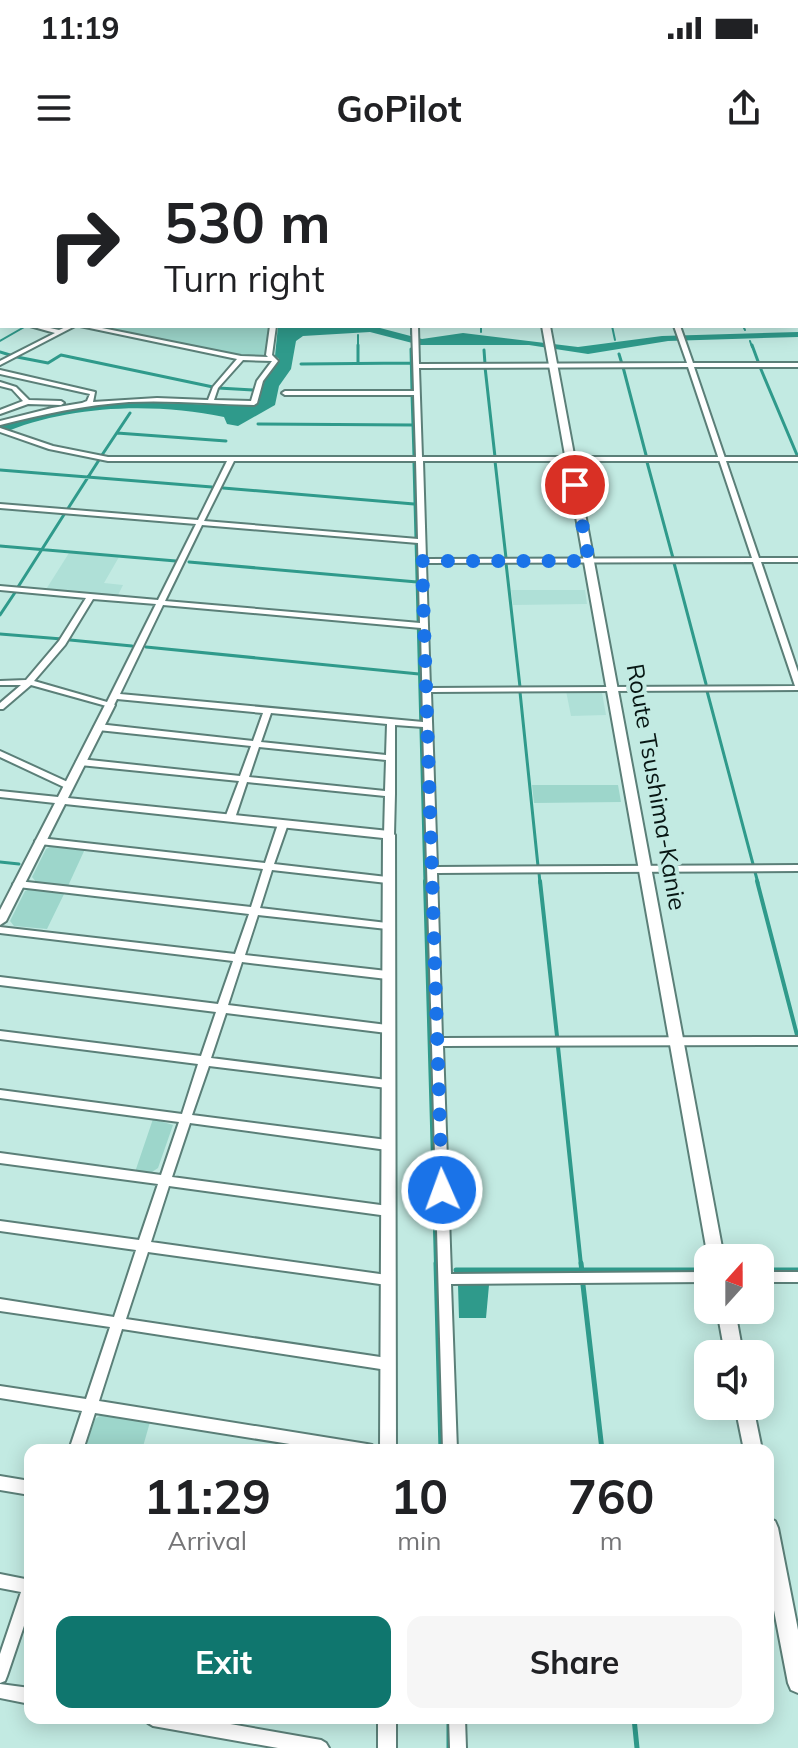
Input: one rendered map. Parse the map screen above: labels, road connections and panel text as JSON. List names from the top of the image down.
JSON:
{
  "streets": {
    "main road": ["Route Tsushima-Kanie"]
  },
  "north": "top",
  "page": {
    "status": "11:19",
    "header": "GoPilot",
    "turn": ["530 m", "Turn right"],
    "eta": [
      "11:29",
      "Arrival",
      "10",
      "min",
      "760",
      "m"
    ],
    "buttons": ["Exit", "Share"]
  }
}
